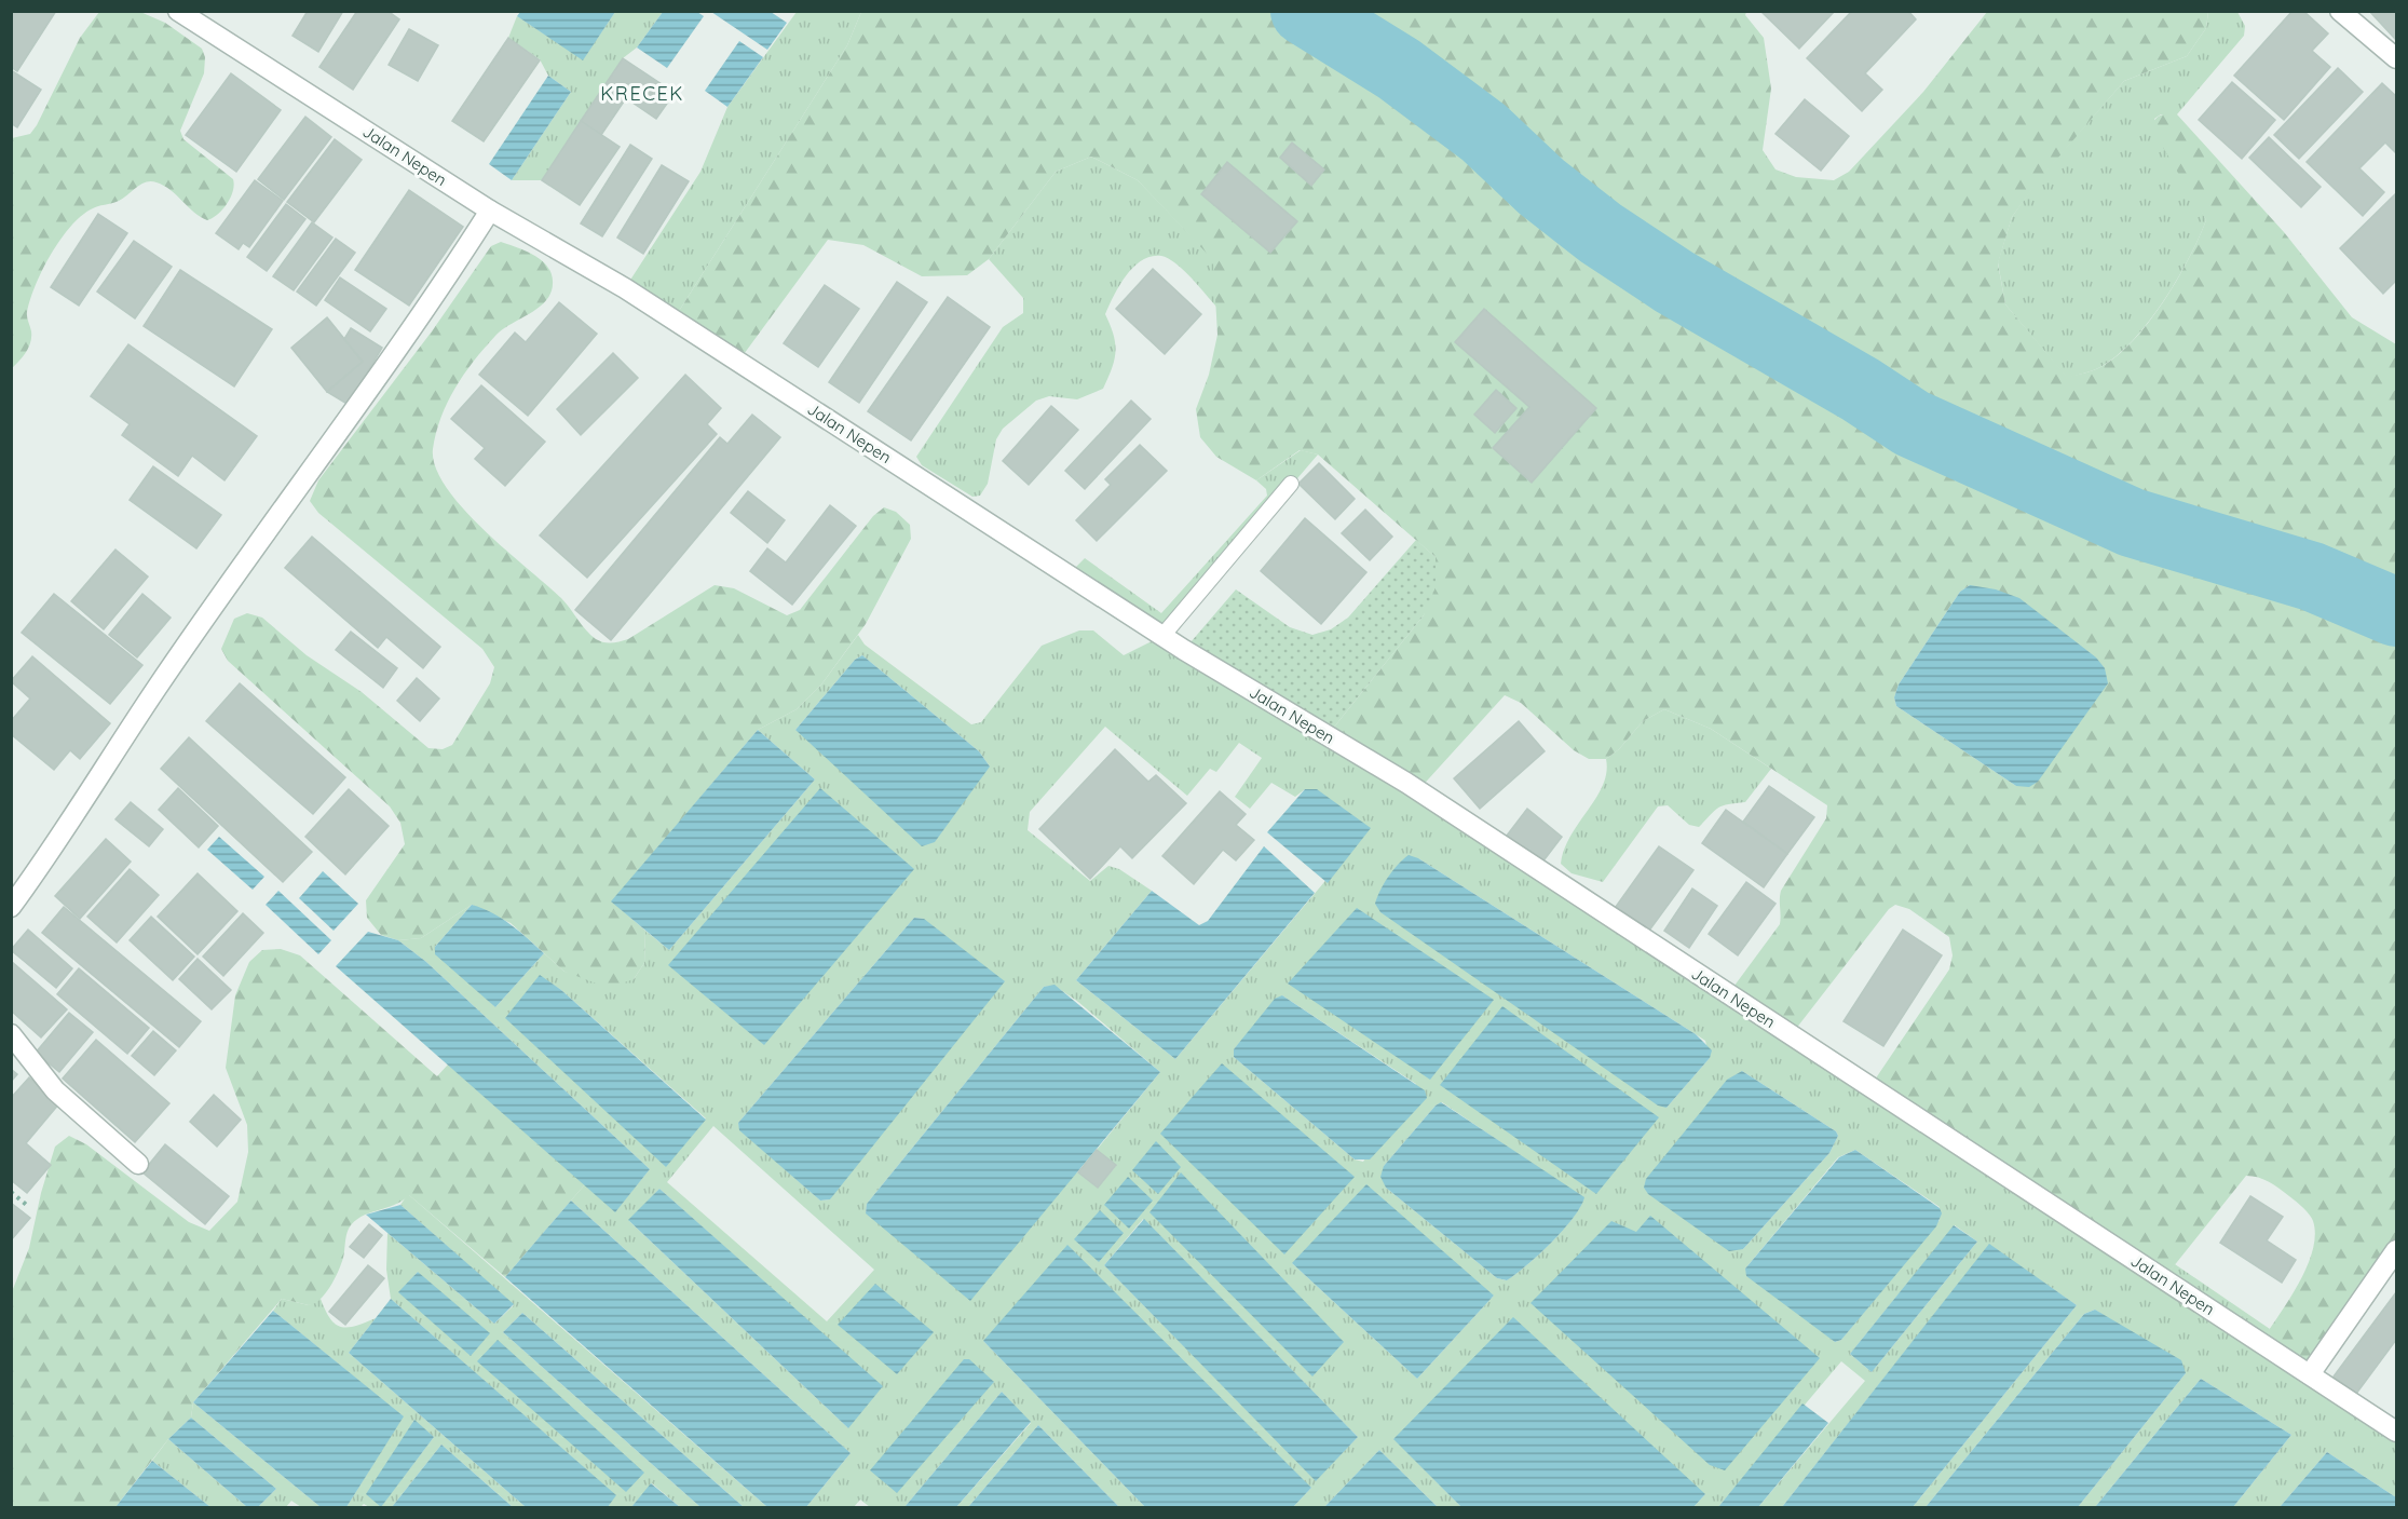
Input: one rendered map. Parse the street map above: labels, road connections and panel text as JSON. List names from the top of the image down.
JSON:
{
  "streets": {
    "street": ["Jalan Nepen"]
  },
  "districts": ["KRECEK"]
}
